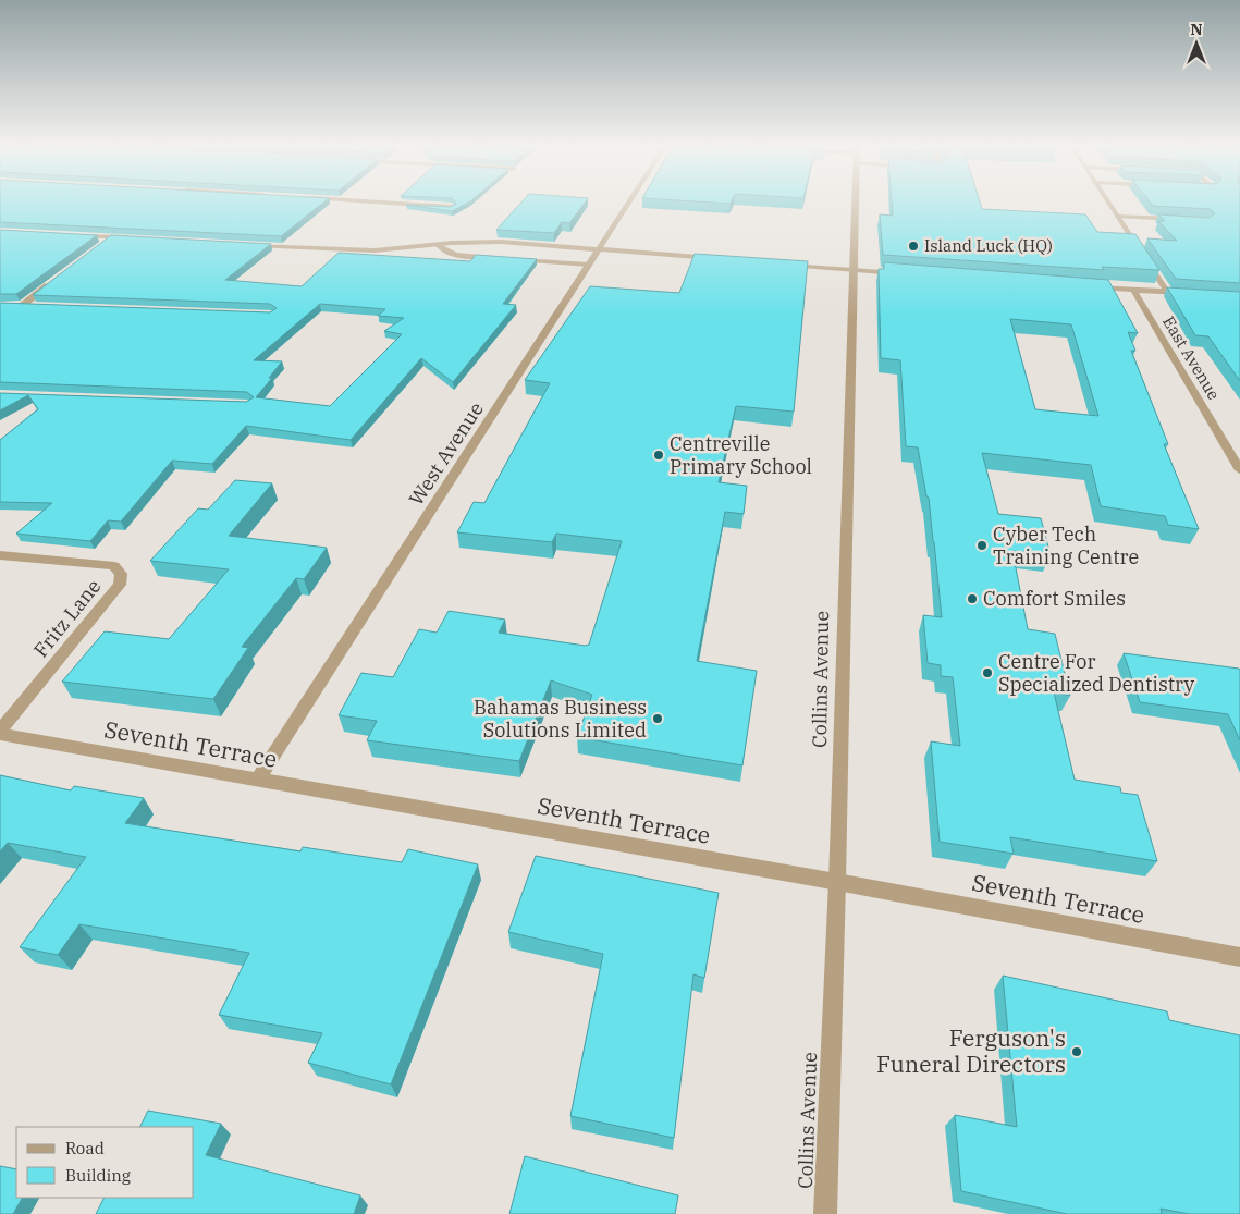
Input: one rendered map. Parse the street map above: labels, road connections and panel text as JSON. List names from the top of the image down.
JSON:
{
  "streets": {
    "street": [
      "East Avenue",
      "West Avenue",
      "Fritz Lane",
      "Collins Avenue",
      "Seventh Terrace"
    ]
  },
  "crossings": [
    ["West Avenue", "Seventh Terrace"],
    ["Fritz Lane", "Seventh Terrace"],
    ["Collins Avenue", "Seventh Terrace"]
  ],
  "places": [
    "Island Luck (HQ)",
    "Centreville Primary School",
    "Cyber Tech Training Centre",
    "Comfort Smiles",
    "Centre For Specialized Dentistry",
    "Bahamas Business Solutions Limited",
    "Ferguson's Funeral Directors"
  ],
  "legend": ["Road", "Building"],
  "north": "top"
}
